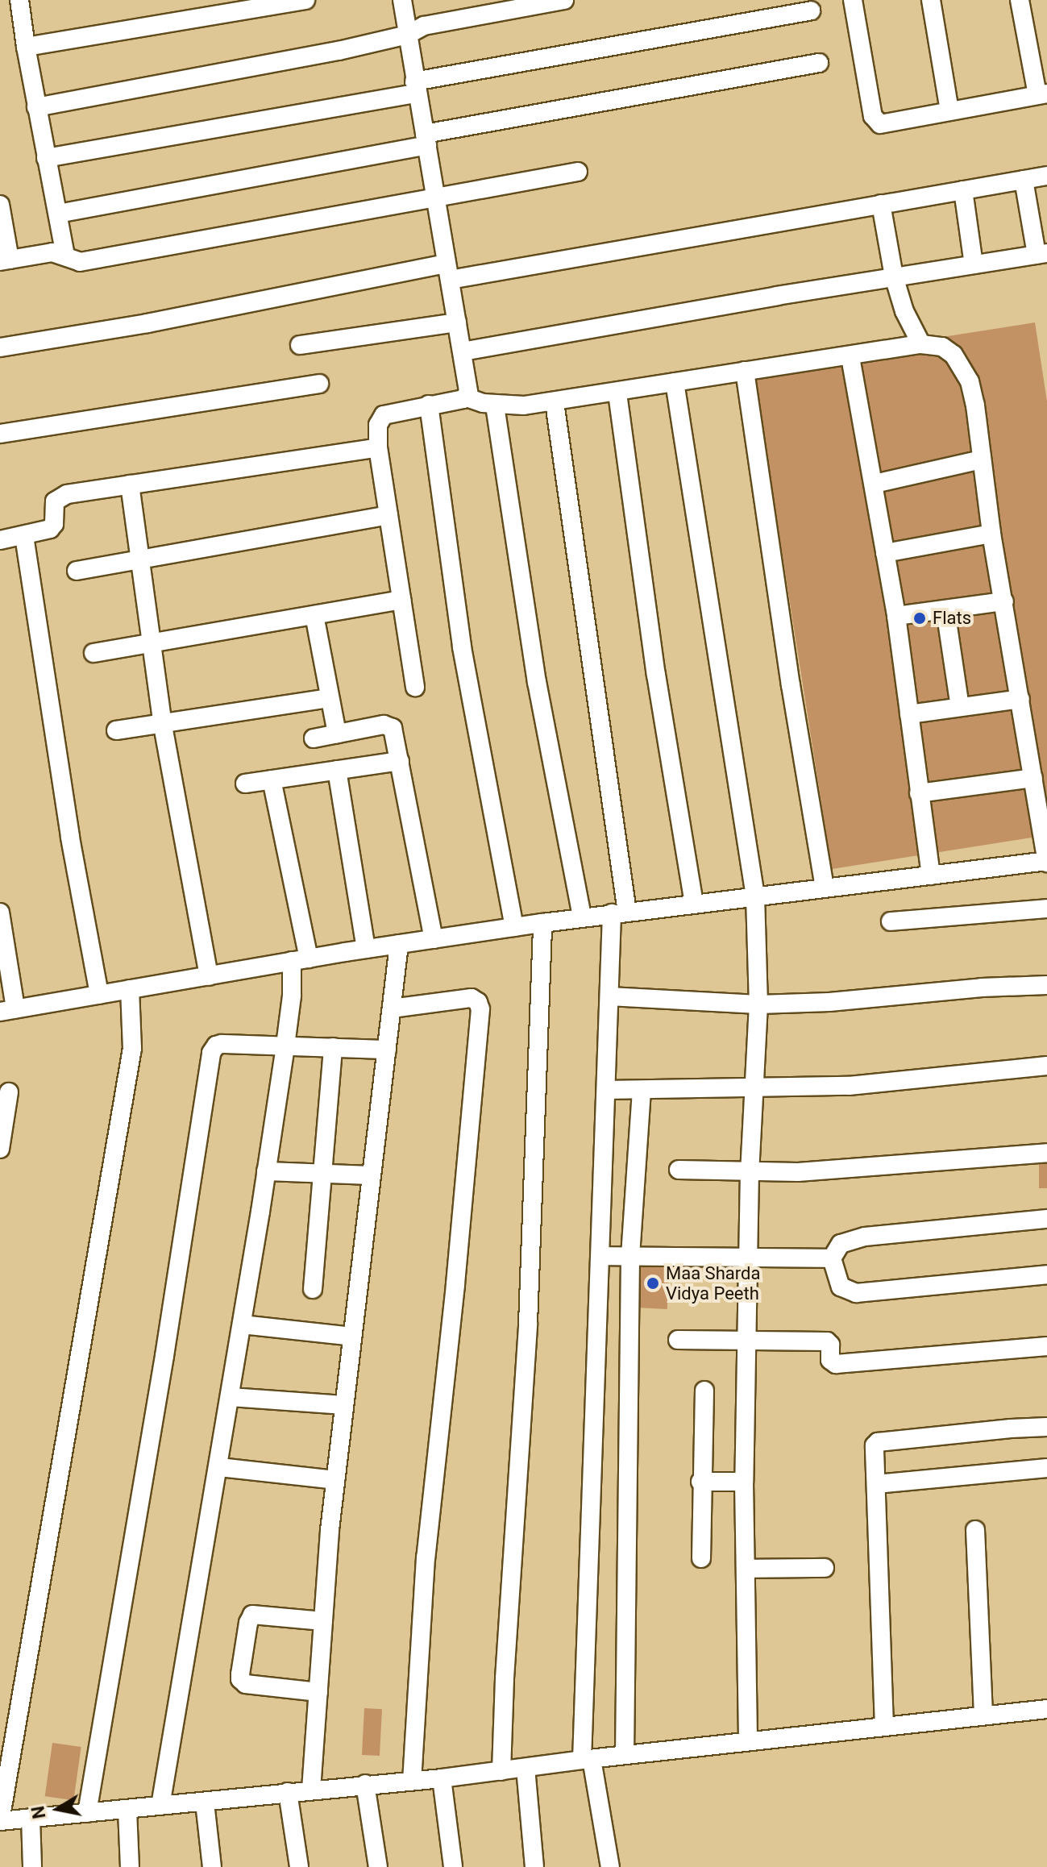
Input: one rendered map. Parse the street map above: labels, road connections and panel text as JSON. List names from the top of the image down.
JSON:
{
  "places": ["Flats", "Maa Sharda Vidya Peeth"],
  "north": "left"
}
